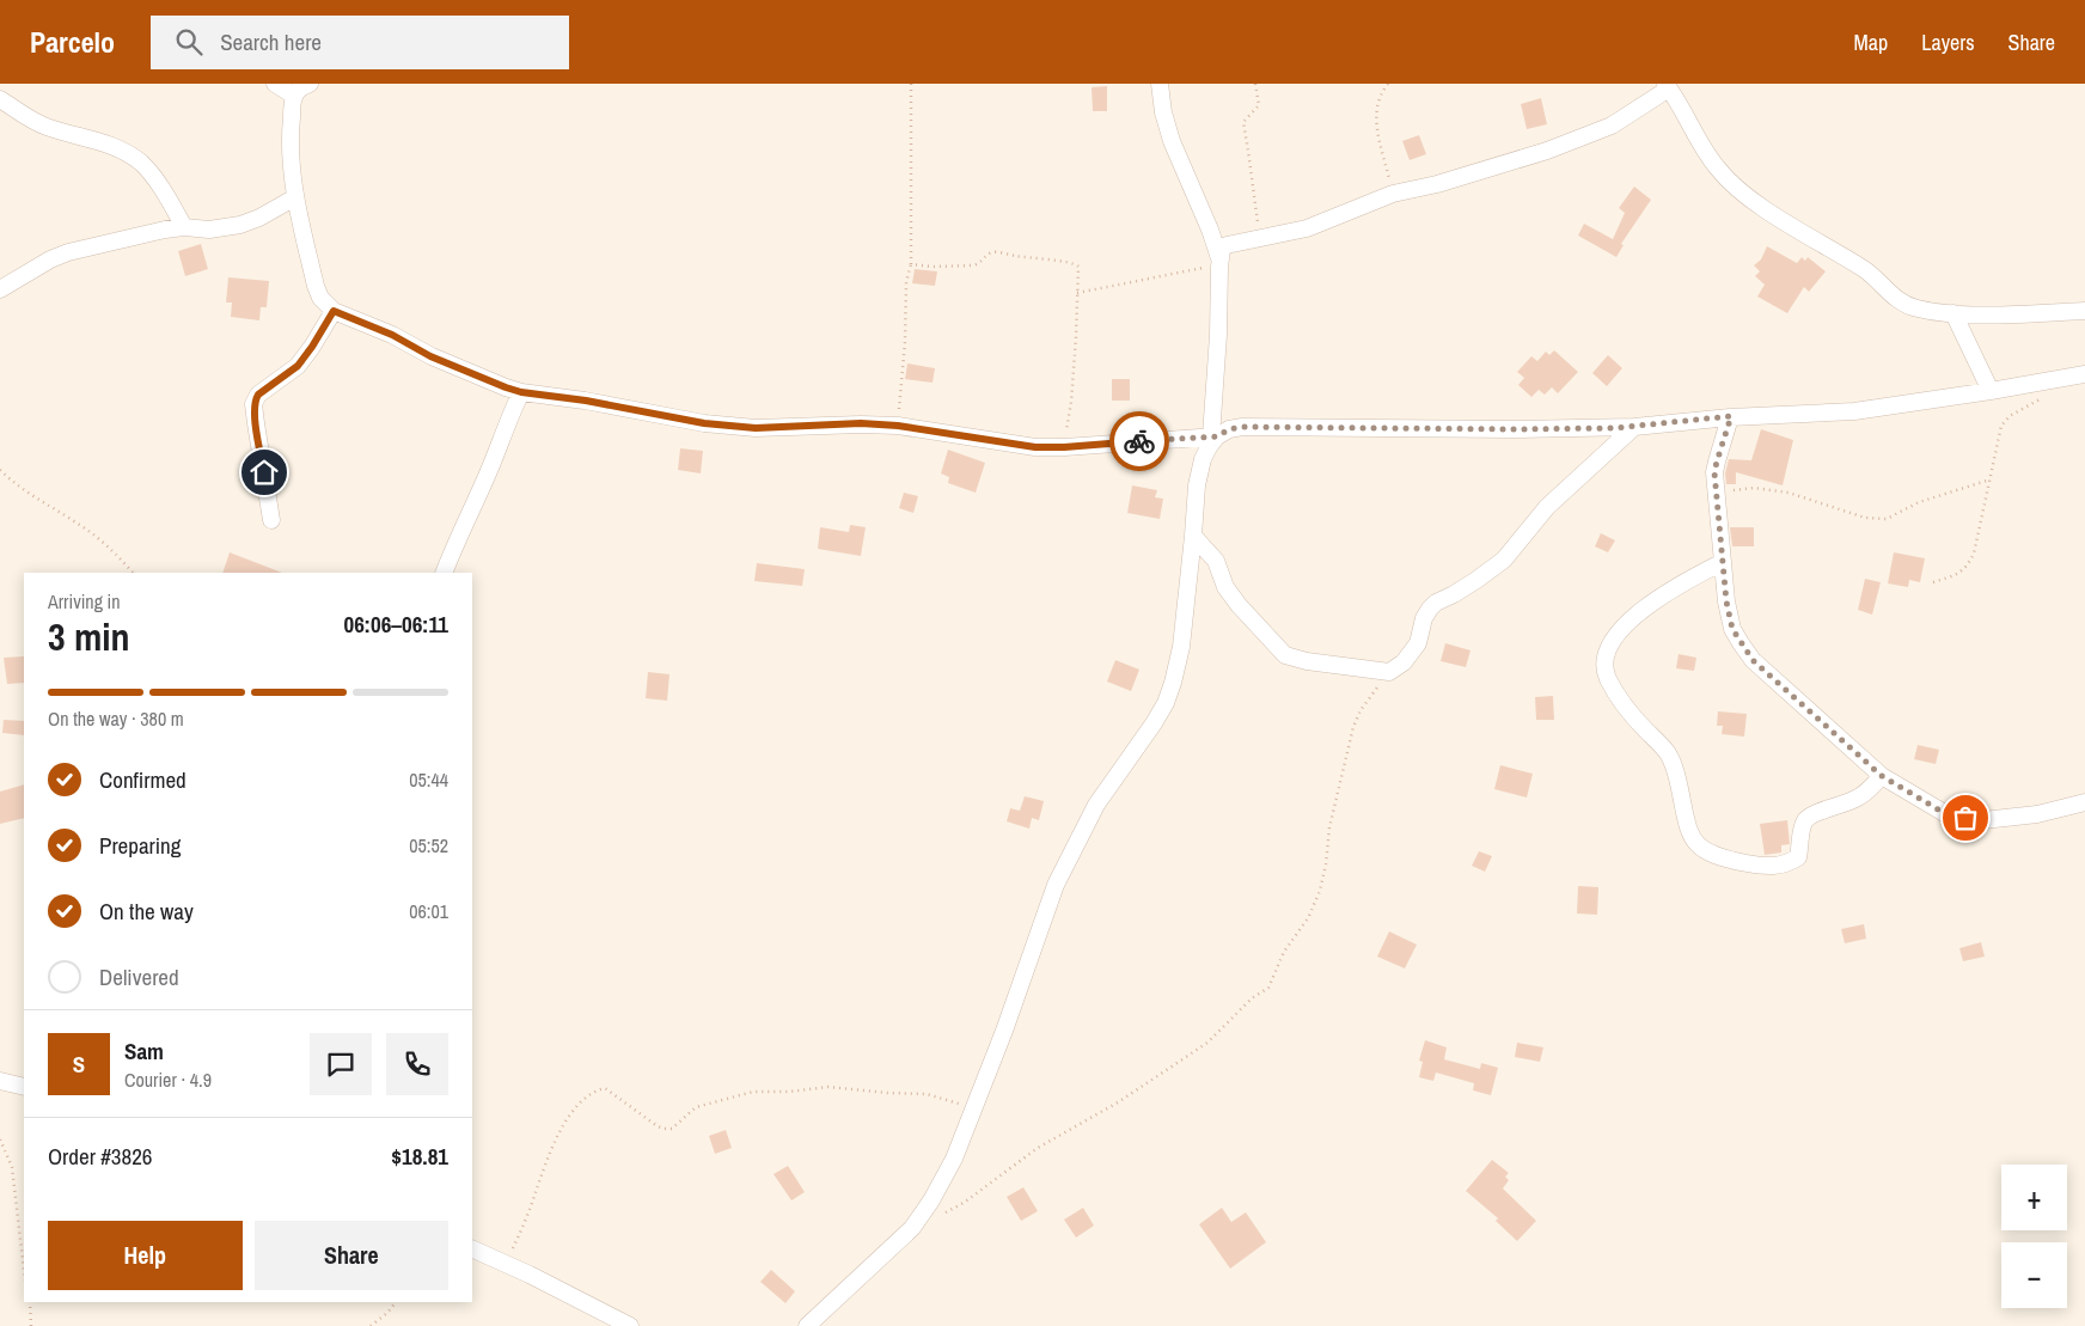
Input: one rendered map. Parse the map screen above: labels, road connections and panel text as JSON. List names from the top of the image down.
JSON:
{
  "page": {
    "header": "Parcelo",
    "search": "Search here",
    "nav": ["Map", "Layers", "Share"],
    "heading": ["3 min", "Arriving in", "06:06–06:11"],
    "panel": [
      "Sam",
      "Courier · 4.9",
      "Order #3826",
      "$18.81"
    ],
    "bar": "On the way · 380 m",
    "list": [
      ["Confirmed", "05:44"],
      ["Preparing", "05:52"],
      ["On the way", "06:01"],
      "Delivered"
    ],
    "round": "S",
    "map_buttons": ["+", "−"],
    "buttons": ["Help", "Share"]
  }
}
